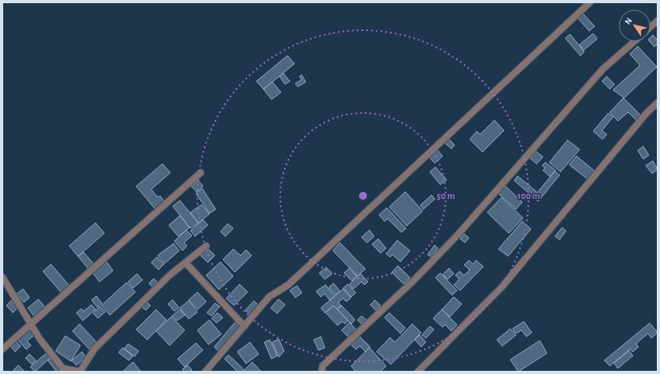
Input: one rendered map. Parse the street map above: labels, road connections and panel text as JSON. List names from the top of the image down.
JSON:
{
  "north": "top left",
  "rings": ["50 m", "100 m"]
}
